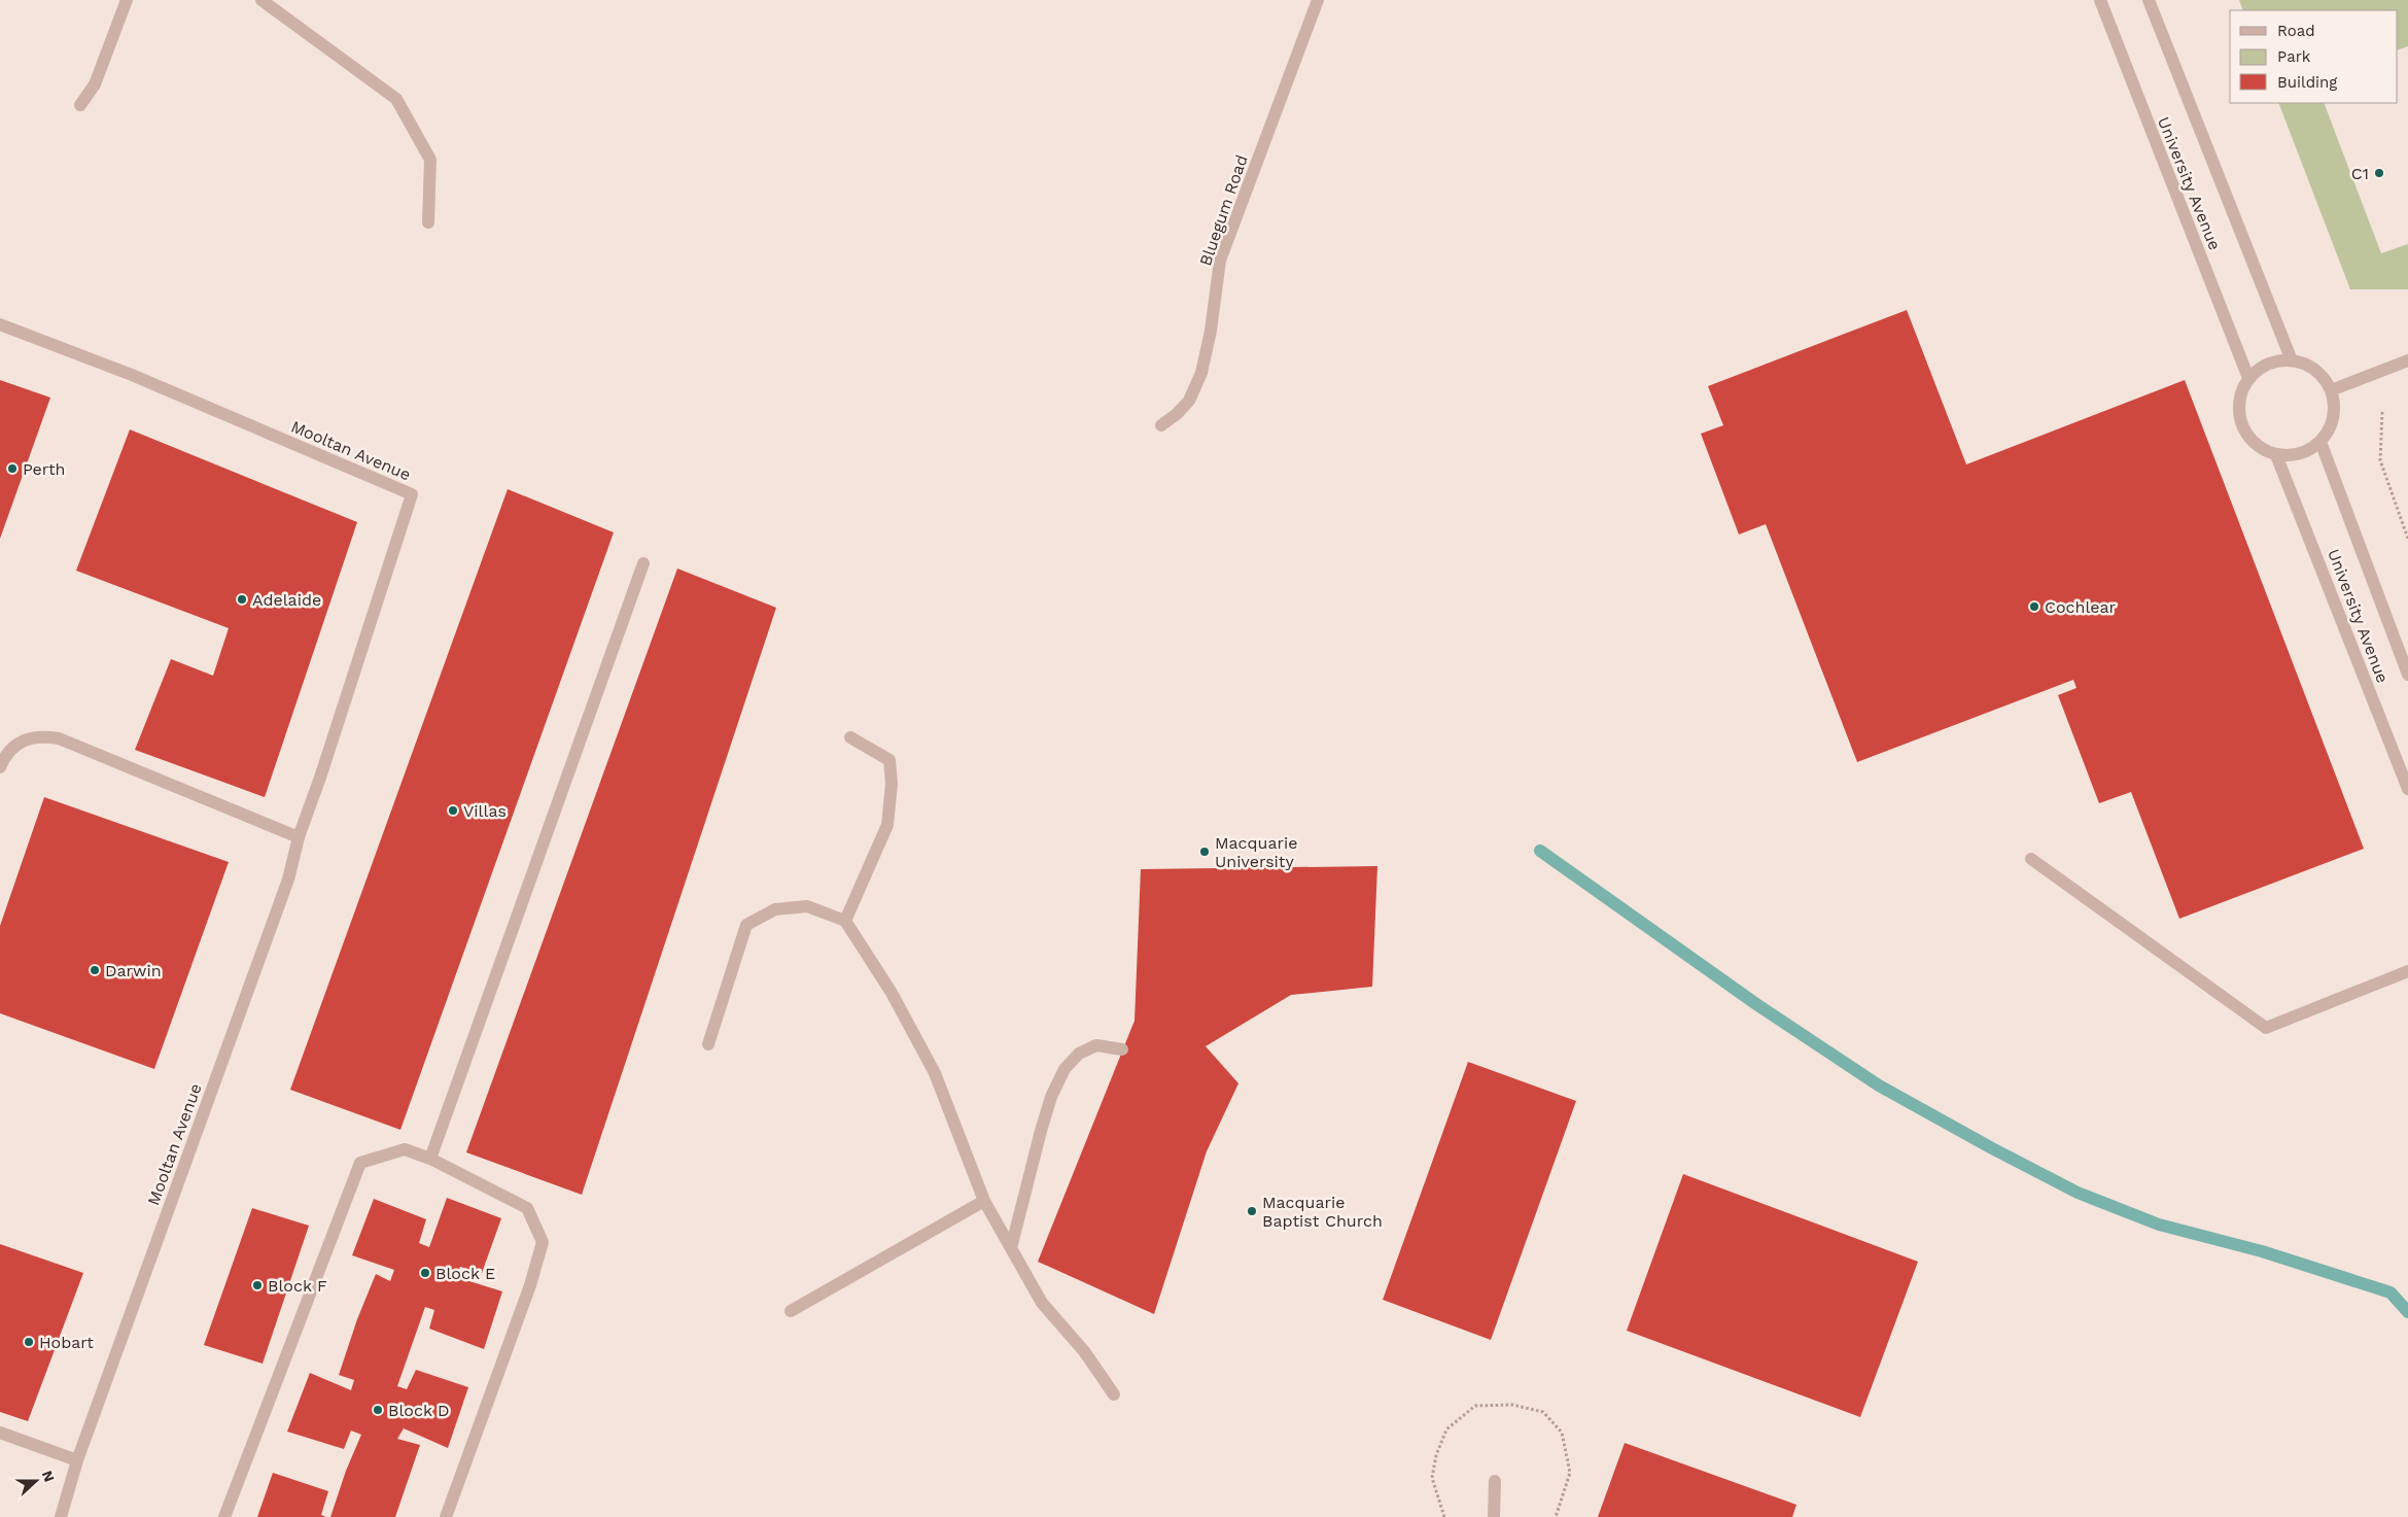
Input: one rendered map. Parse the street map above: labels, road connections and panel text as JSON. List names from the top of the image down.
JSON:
{
  "streets": {
    "street": ["University Avenue", "Bluegum Road", "Mooltan Avenue"]
  },
  "places": [
    "C1",
    "Perth",
    "Adelaide",
    "Cochlear",
    "Villas",
    "Macquarie University",
    "Darwin",
    "Macquarie Baptist Church",
    "Block E",
    "Block F",
    "Hobart",
    "Block D"
  ],
  "legend": ["Road", "Park", "Building"],
  "north": "right"
}
